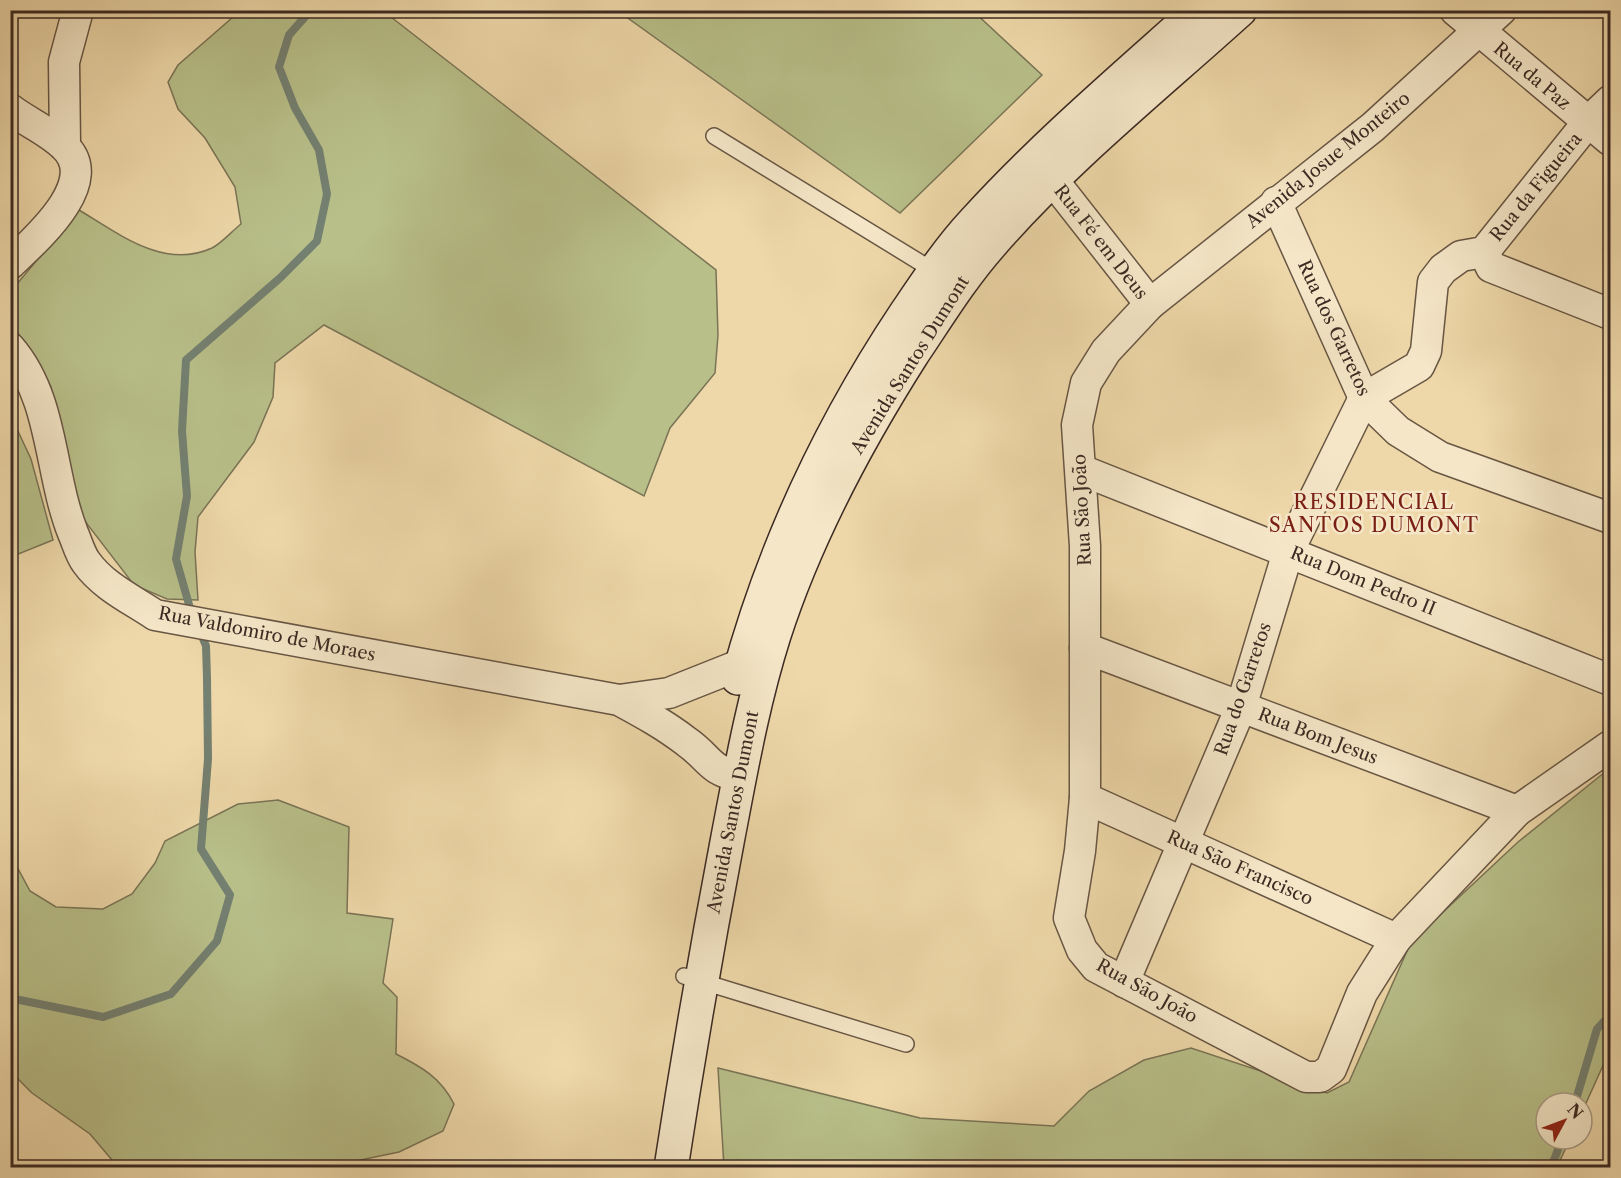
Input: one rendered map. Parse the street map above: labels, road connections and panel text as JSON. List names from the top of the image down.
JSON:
{
  "streets": {
    "main road": ["Avenida Santos Dumont"],
    "street": [
      "Rua da Paz",
      "Avenida Josue Monteiro",
      "Rua da Figueira",
      "Rua Fé em Deus",
      "Rua dos Garretos",
      "Rua São João",
      "Rua Dom Pedro II",
      "Rua Valdomiro de Moraes",
      "Rua do Garretos",
      "Rua Bom Jesus",
      "Rua São Francisco"
    ]
  },
  "crossings": [
    ["Rua da Paz", "Avenida Josue Monteiro"],
    ["Rua da Paz", "Rua da Figueira"],
    ["Avenida Josue Monteiro", "Rua Fé em Deus"],
    ["Avenida Josue Monteiro", "Rua dos Garretos"],
    ["Avenida Josue Monteiro", "Rua São João"],
    ["Rua da Figueira", "Rua dos Garretos"],
    ["Rua da Figueira", "Rua do Garretos"],
    ["Rua Fé em Deus", "Avenida Santos Dumont"],
    ["Rua Fé em Deus", "Rua São João"],
    ["Rua dos Garretos", "Rua do Garretos"],
    ["Avenida Santos Dumont", "Rua Valdomiro de Moraes"],
    ["Rua São João", "Rua Dom Pedro II"],
    ["Rua São João", "Rua do Garretos"],
    ["Rua São João", "Rua Bom Jesus"],
    ["Rua São João", "Rua São Francisco"],
    ["Rua Dom Pedro II", "Rua do Garretos"],
    ["Rua do Garretos", "Rua Bom Jesus"],
    ["Rua do Garretos", "Rua São Francisco"]
  ],
  "districts": ["RESIDENCIAL SANTOS DUMONT"],
  "north": "top right"
}
